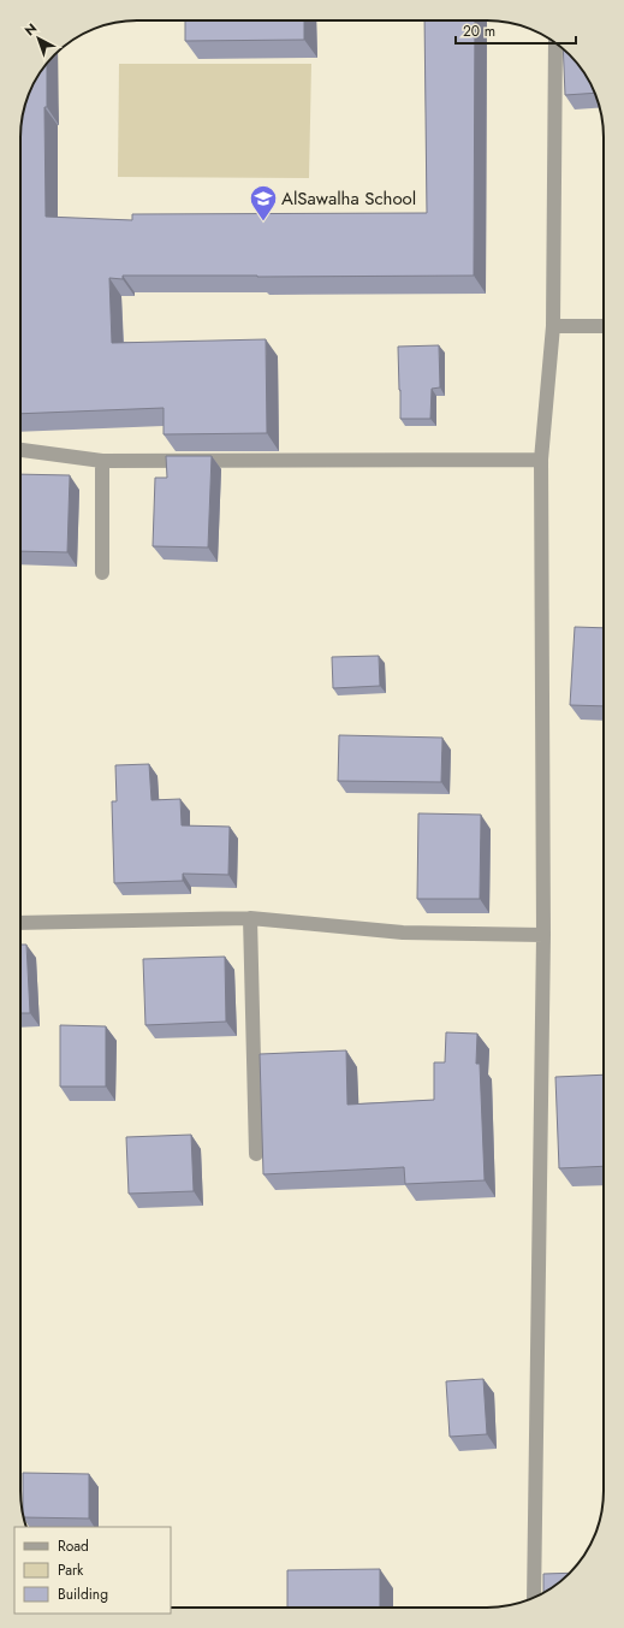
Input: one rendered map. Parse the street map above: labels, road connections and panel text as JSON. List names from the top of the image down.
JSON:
{
  "places": {
    "school or university": ["AlSawalha School"]
  },
  "legend": ["Road", "Park", "Building"],
  "scale_bar": "20 m",
  "north": "top left"
}
